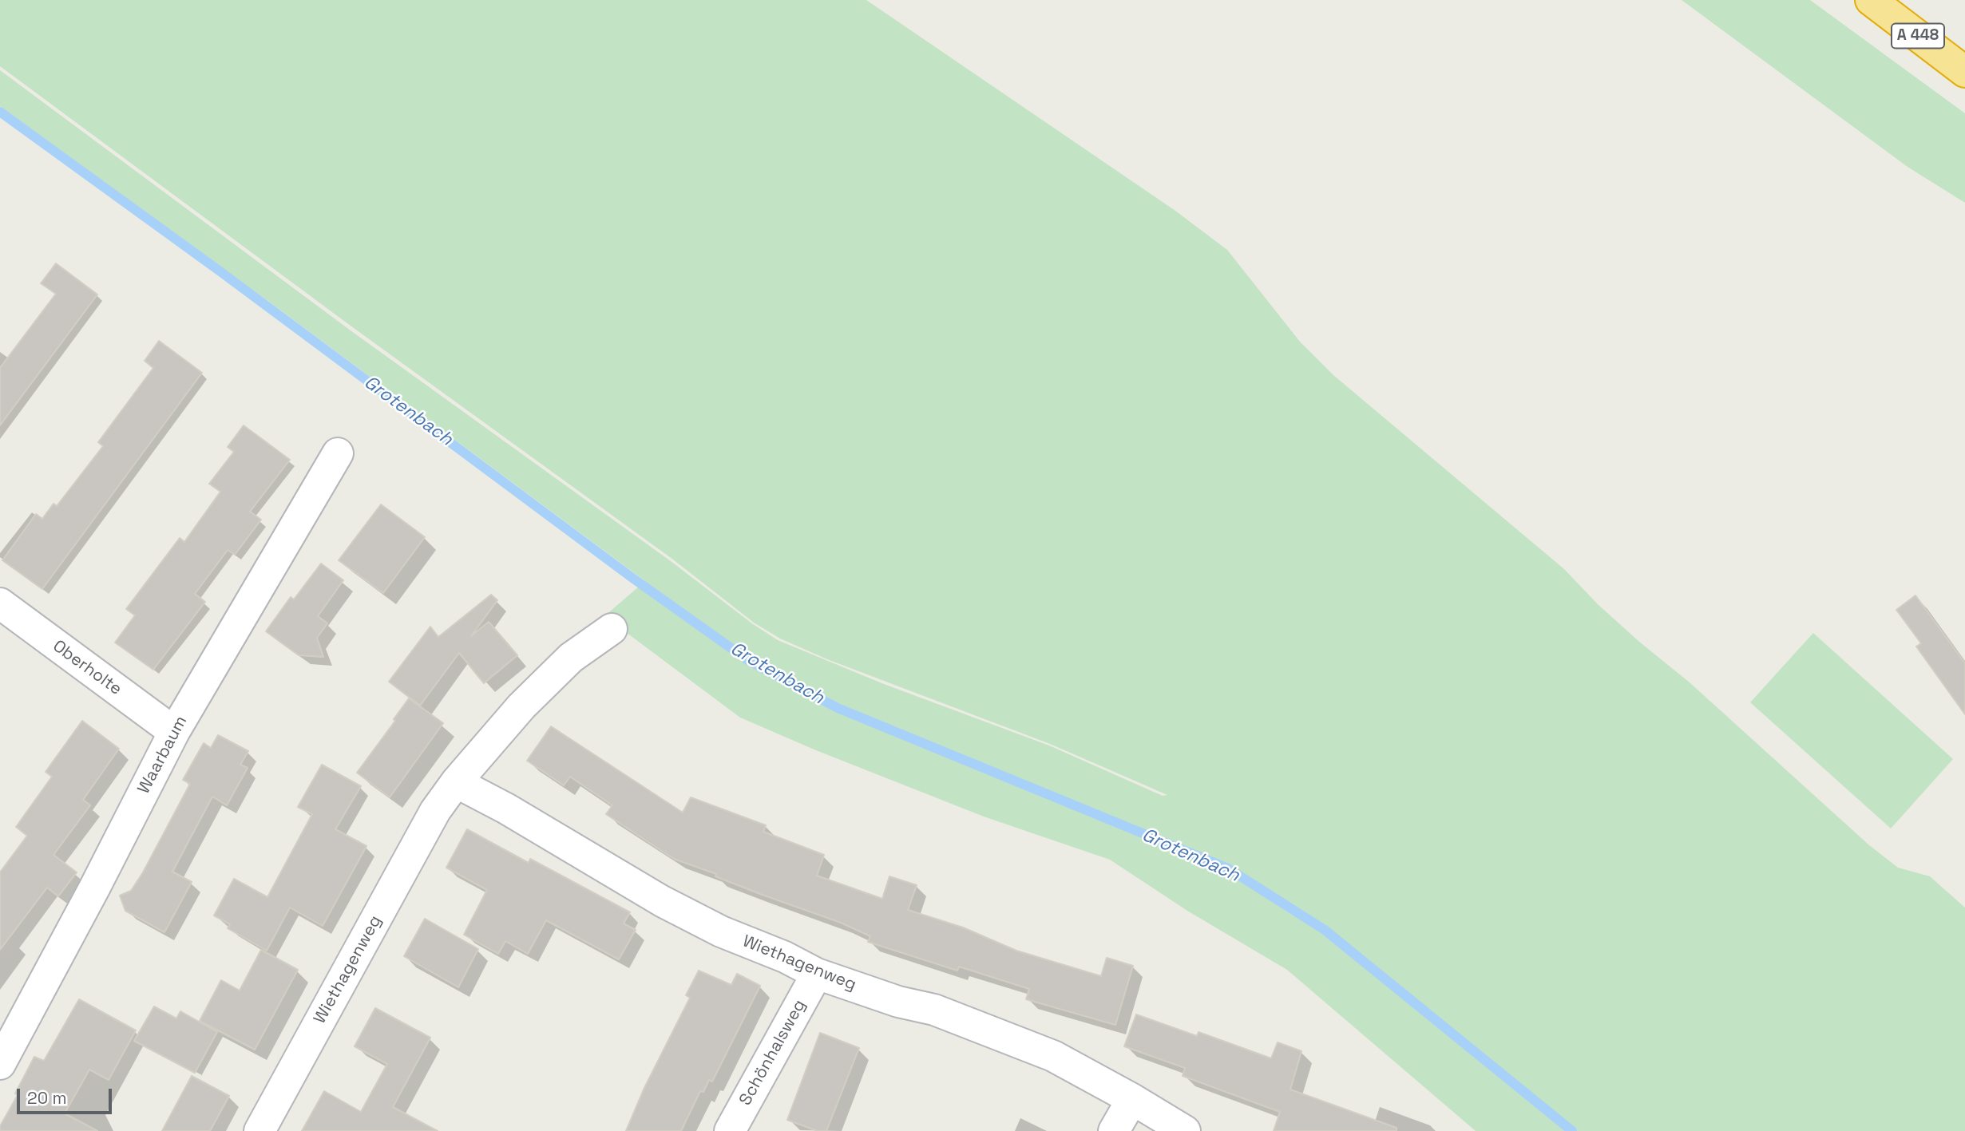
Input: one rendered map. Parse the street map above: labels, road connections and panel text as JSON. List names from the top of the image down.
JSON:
{
  "streets": {
    "highway": ["A 448"],
    "street": [
      "Oberholte",
      "Waarbaum",
      "Wiethagenweg",
      "Schönhalsweg"
    ]
  },
  "crossings": [
    ["Oberholte", "Waarbaum"],
    ["Wiethagenweg", "Schönhalsweg"]
  ],
  "water": ["Grotenbach"],
  "scale_bar": "20 m"
}
